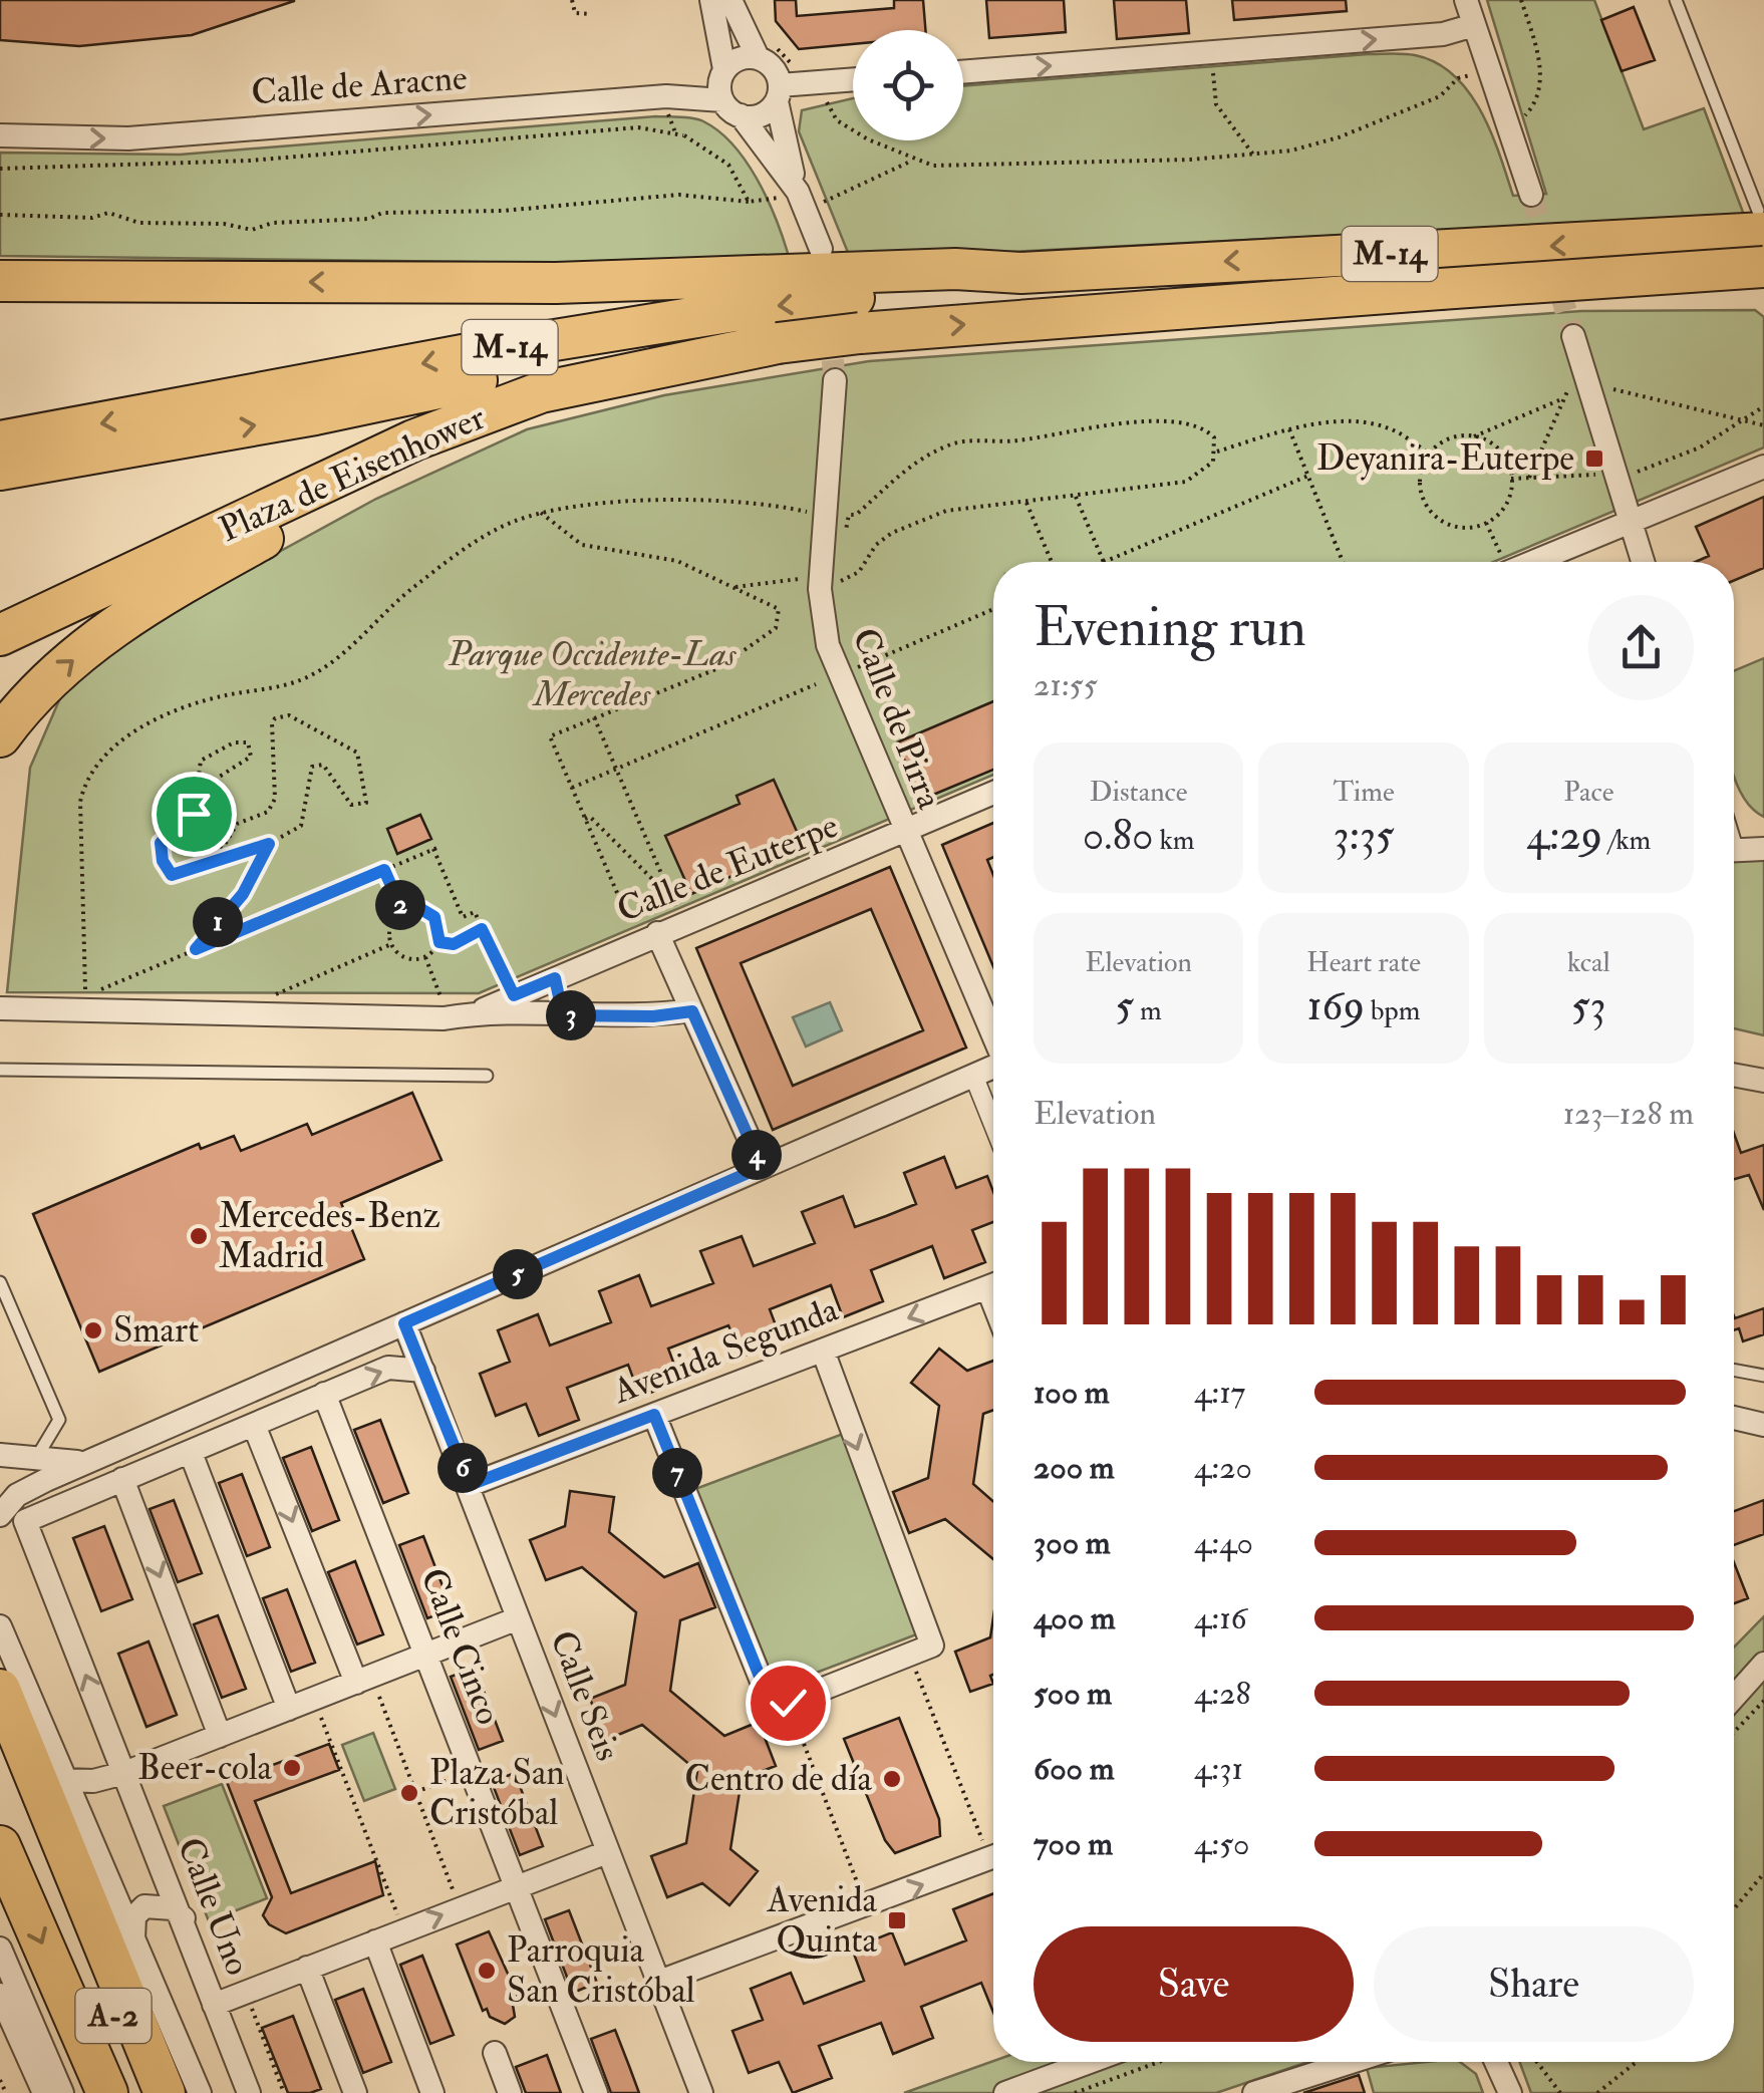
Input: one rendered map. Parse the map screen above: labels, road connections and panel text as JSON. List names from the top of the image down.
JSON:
{
  "streets": {
    "highway": ["M-14", "Plaza de Eisenhower", "A-2"],
    "street": [
      "Calle de Aracne",
      "Calle de Pirra",
      "Calle de Euterpe",
      "Avenida Segunda",
      "Calle Cinco",
      "Calle Seis",
      "Calle Uno"
    ]
  },
  "crossings": [
    ["M-14", "Plaza de Eisenhower"],
    ["Calle de Pirra", "Calle de Euterpe"],
    ["Avenida Segunda", "Calle Seis"]
  ],
  "one_way": ["Calle de Aracne"],
  "parks": ["Parque Occidente-Las Mercedes"],
  "places": {
    "transit": ["Deyanira-Euterpe", "Avenida Quinta"],
    "other": [
      "Mercedes-Benz Madrid",
      "Smart",
      "Beer-cola",
      "Centro de día",
      "Plaza San Cristóbal",
      "Parroquia San Cristóbal"
    ]
  },
  "page": {
    "heading": ["Evening run", "21:55"],
    "stats": [
      ["Distance", "0.80 km"],
      ["Time", "3:35"],
      ["Pace", "4:29 /km"],
      ["Elevation", "5 m"],
      ["Heart rate", "169 bpm"],
      ["kcal", "53"]
    ],
    "pins": [
      "2",
      "1",
      "3",
      "4",
      "5",
      "6",
      "7"
    ],
    "chart": ["Elevation", "123–128 m"],
    "list": [
      {
        "name": "100 m",
        "note": "4:17"
      },
      {
        "name": "200 m",
        "note": "4:20"
      },
      {
        "name": "300 m",
        "note": "4:40"
      },
      {
        "name": "400 m",
        "note": "4:16"
      },
      {
        "name": "500 m",
        "note": "4:28"
      },
      {
        "name": "600 m",
        "note": "4:31"
      },
      {
        "name": "700 m",
        "note": "4:50"
      }
    ],
    "buttons": ["Save", "Share"]
  }
}
